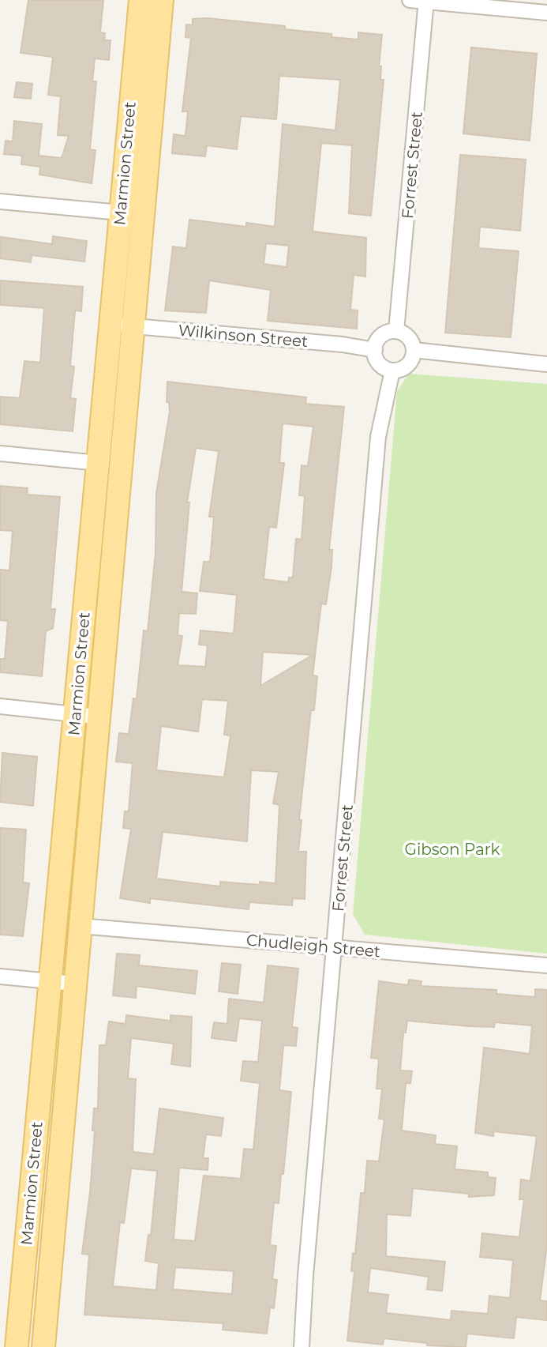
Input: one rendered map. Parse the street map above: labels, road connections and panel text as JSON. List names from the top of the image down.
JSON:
{
  "streets": {
    "main road": ["Marmion Street"],
    "street": ["Forrest Street", "Wilkinson Street", "Chudleigh Street"]
  },
  "crossings": [
    ["Marmion Street", "Wilkinson Street"],
    ["Marmion Street", "Chudleigh Street"],
    ["Forrest Street", "Wilkinson Street"],
    ["Forrest Street", "Chudleigh Street"]
  ],
  "parks": ["Gibson Park"]
}
